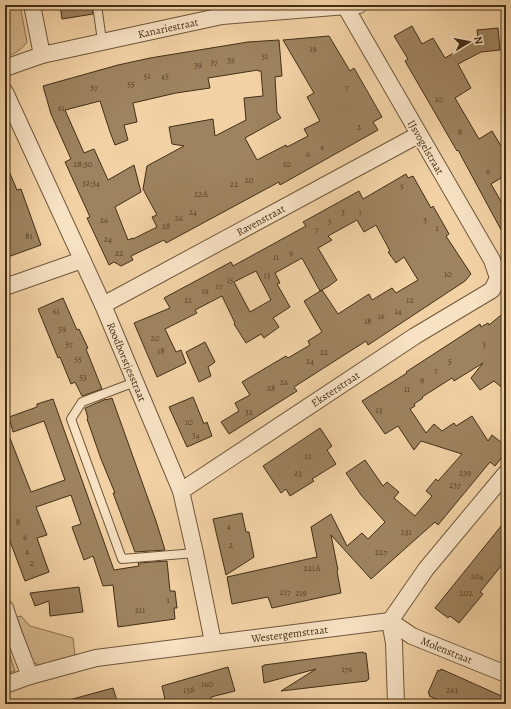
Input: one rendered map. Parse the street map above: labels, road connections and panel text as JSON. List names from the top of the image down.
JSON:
{
  "streets": {
    "street": [
      "Kanariestraat",
      "IJsvogelstraat",
      "Ravenstraat",
      "Roodborstjesstraat",
      "Eksterstraat",
      "Westergemstraat",
      "Molenstraat"
    ]
  },
  "crossings": [
    ["Kanariestraat", "IJsvogelstraat"],
    ["IJsvogelstraat", "Ravenstraat"],
    ["IJsvogelstraat", "Eksterstraat"],
    ["Ravenstraat", "Roodborstjesstraat"],
    ["Roodborstjesstraat", "Eksterstraat"],
    ["Roodborstjesstraat", "Westergemstraat"],
    ["Westergemstraat", "Molenstraat"]
  ],
  "house_numbers": [
    "19",
    "31",
    "35",
    "37",
    "39",
    "51",
    "45",
    "55",
    "57",
    "7",
    "10",
    "61",
    "2",
    "8",
    "4",
    "6",
    "28;30",
    "10",
    "6",
    "20",
    "32;34",
    "22",
    "5",
    "22A",
    "24",
    "3",
    "1",
    "26",
    "26",
    "3",
    "5",
    "28",
    "1",
    "7",
    "81",
    "24",
    "22",
    "9",
    "11",
    "10",
    "13",
    "15",
    "17",
    "19",
    "21",
    "12",
    "61",
    "14",
    "16",
    "18",
    "59",
    "20",
    "57",
    "3",
    "18",
    "22",
    "55",
    "24",
    "5",
    "7",
    "53",
    "9",
    "26",
    "28",
    "11",
    "13",
    "32",
    "10",
    "34",
    "21",
    "23",
    "239",
    "237",
    "8",
    "4",
    "231",
    "6",
    "2",
    "4",
    "227",
    "2",
    "221A",
    "204",
    "217",
    "219",
    "202",
    "1",
    "211",
    "176",
    "160",
    "158",
    "261"
  ],
  "north": "right"
}
